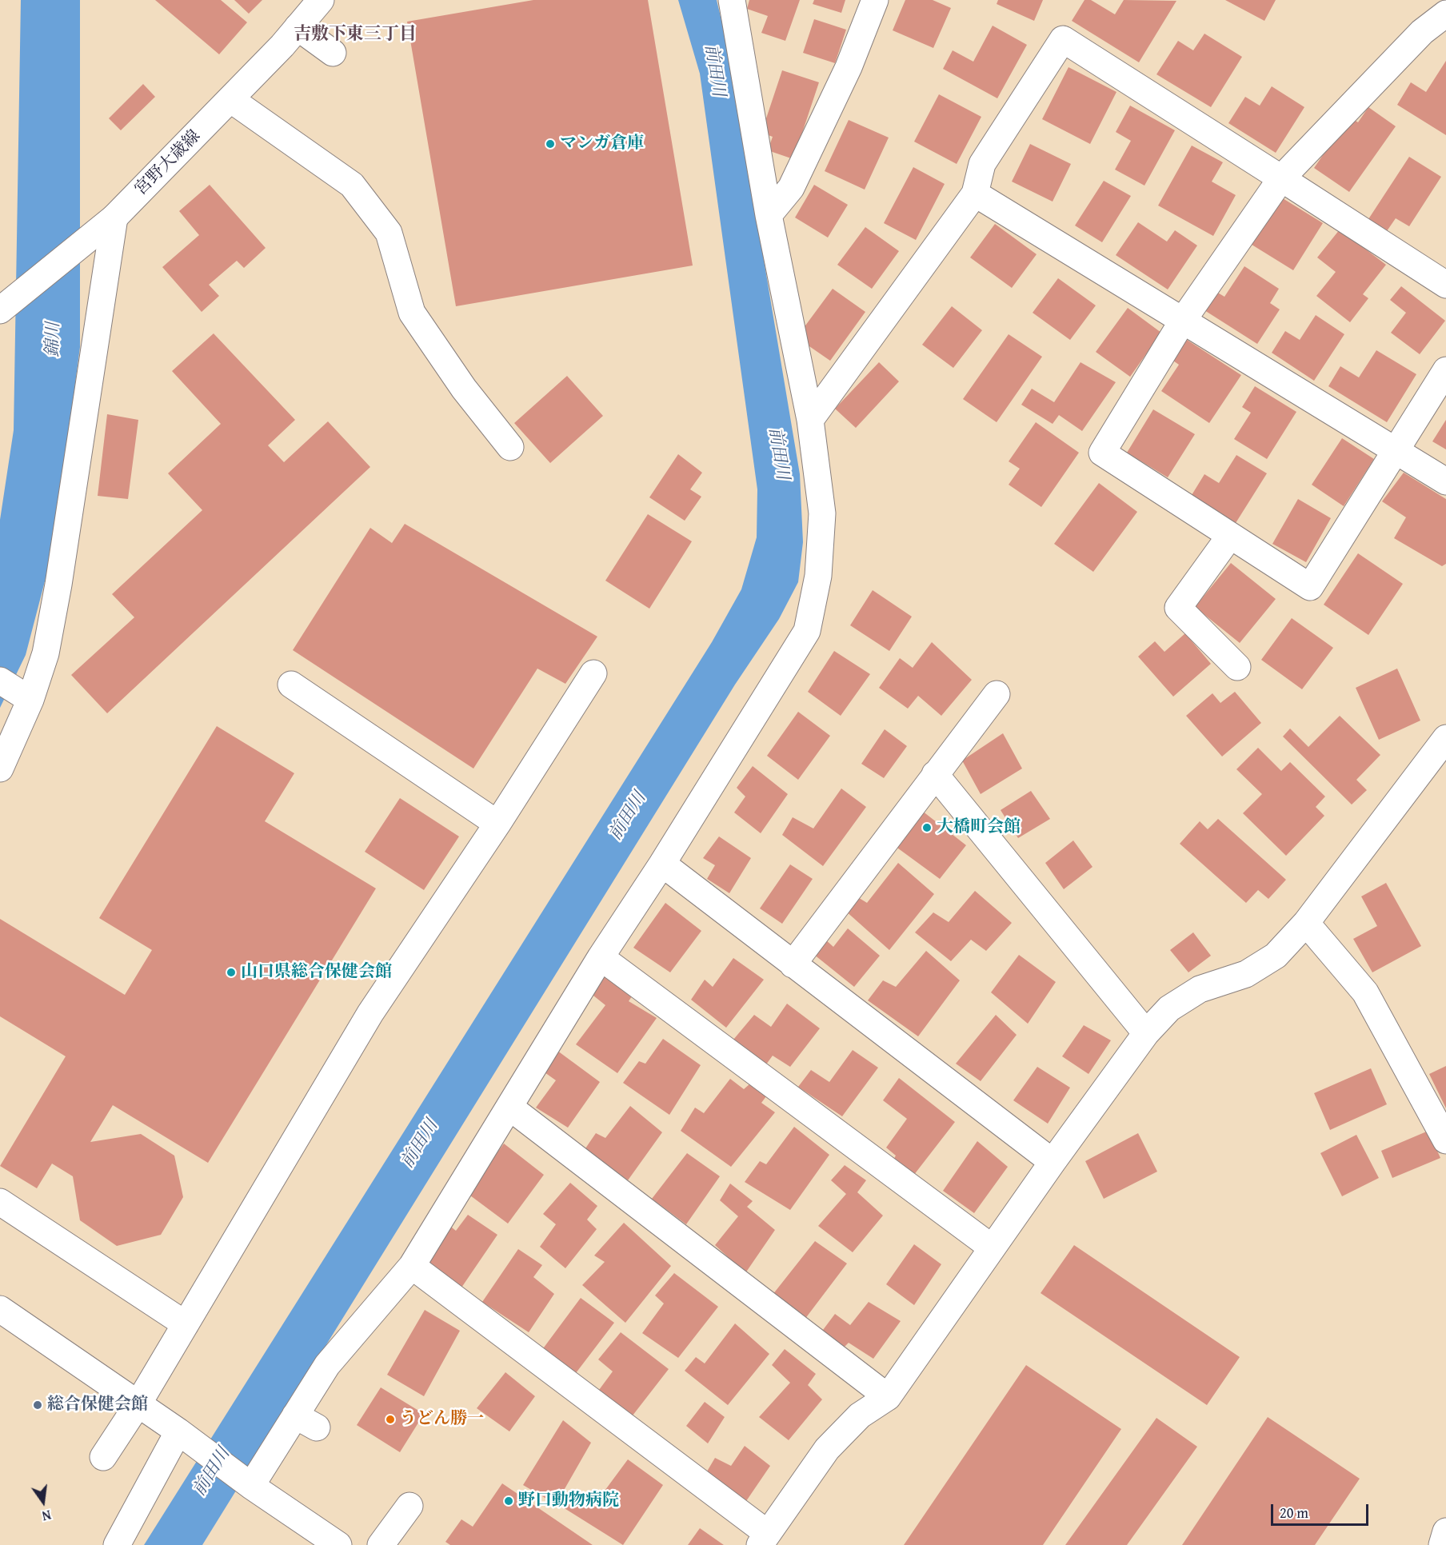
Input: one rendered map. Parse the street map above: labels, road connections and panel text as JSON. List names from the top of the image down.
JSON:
{
  "streets": {
    "street": ["宮野大歳線"]
  },
  "districts": ["吉敷下東三丁目"],
  "water": ["前田川", "錦川"],
  "places": [
    "マンガ倉庫",
    "大橋町会館",
    "山口県総合保健会館",
    "総合保健会館",
    "うどん勝一",
    "野口動物病院"
  ],
  "scale_bar": "20 m",
  "north": "bottom"
}
